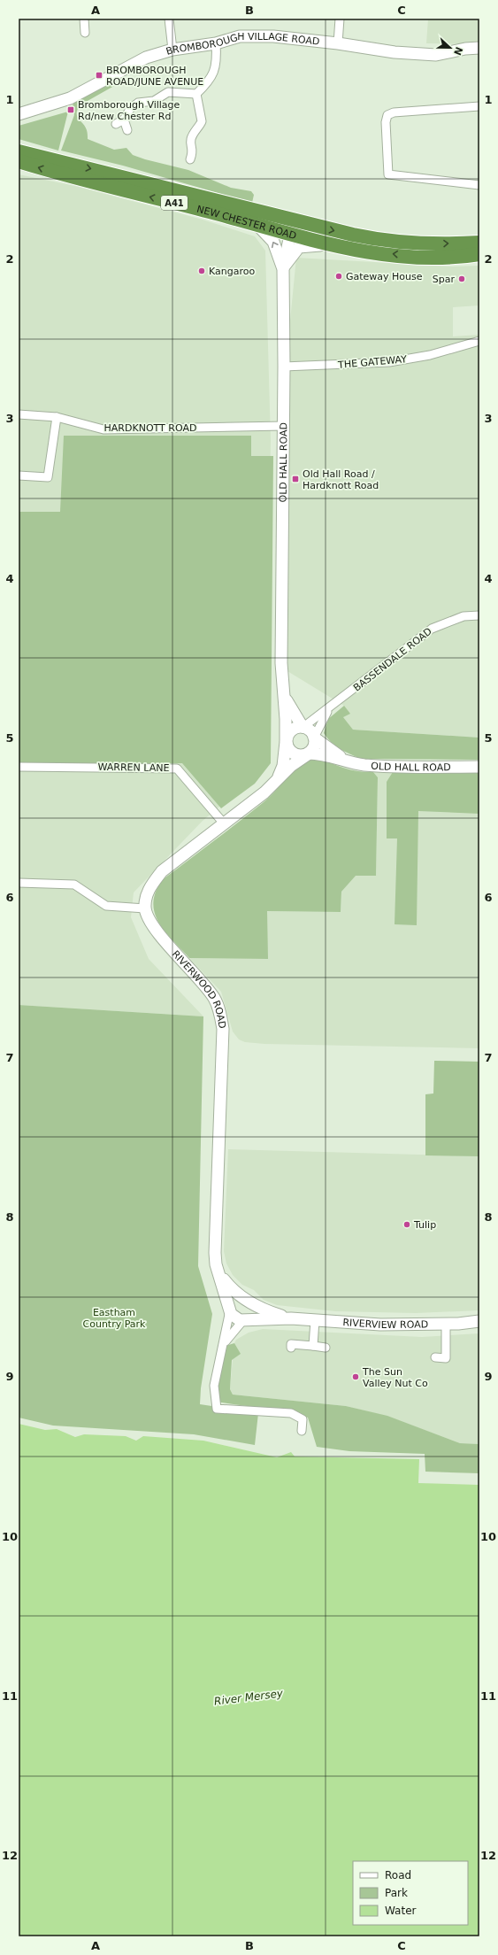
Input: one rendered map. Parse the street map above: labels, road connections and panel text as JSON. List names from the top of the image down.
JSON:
{
  "streets": {
    "highway": ["A41", "NEW CHESTER ROAD"],
    "street": [
      "BROMBOROUGH VILLAGE ROAD",
      "THE GATEWAY",
      "HARDKNOTT ROAD",
      "OLD HALL ROAD",
      "BASSENDALE ROAD",
      "WARREN LANE",
      "RIVERWOOD ROAD",
      "RIVERVIEW ROAD"
    ]
  },
  "crossings": [
    ["NEW CHESTER ROAD", "OLD HALL ROAD"],
    ["THE GATEWAY", "OLD HALL ROAD"],
    ["HARDKNOTT ROAD", "OLD HALL ROAD"],
    ["OLD HALL ROAD", "BASSENDALE ROAD"],
    ["RIVERWOOD ROAD", "RIVERVIEW ROAD"]
  ],
  "water": ["River Mersey"],
  "parks": ["Eastham Country Park"],
  "places": {
    "transit": ["BROMBOROUGH ROAD/JUNE AVENUE", "Bromborough Village Rd/new Chester Rd", "Old Hall Road / Hardknott Road"],
    "other": [
      "Kangaroo",
      "Gateway House",
      "Spar",
      "Tulip",
      "The Sun Valley Nut Co"
    ]
  },
  "legend": ["Road", "Park", "Water"],
  "north": "right",
  "grid": {
    "columns": ["A", "B", "C"],
    "rows": [
      "1",
      "2",
      "3",
      "4",
      "5",
      "6",
      "7",
      "8",
      "9",
      "10",
      "11",
      "12"
    ]
  }
}
